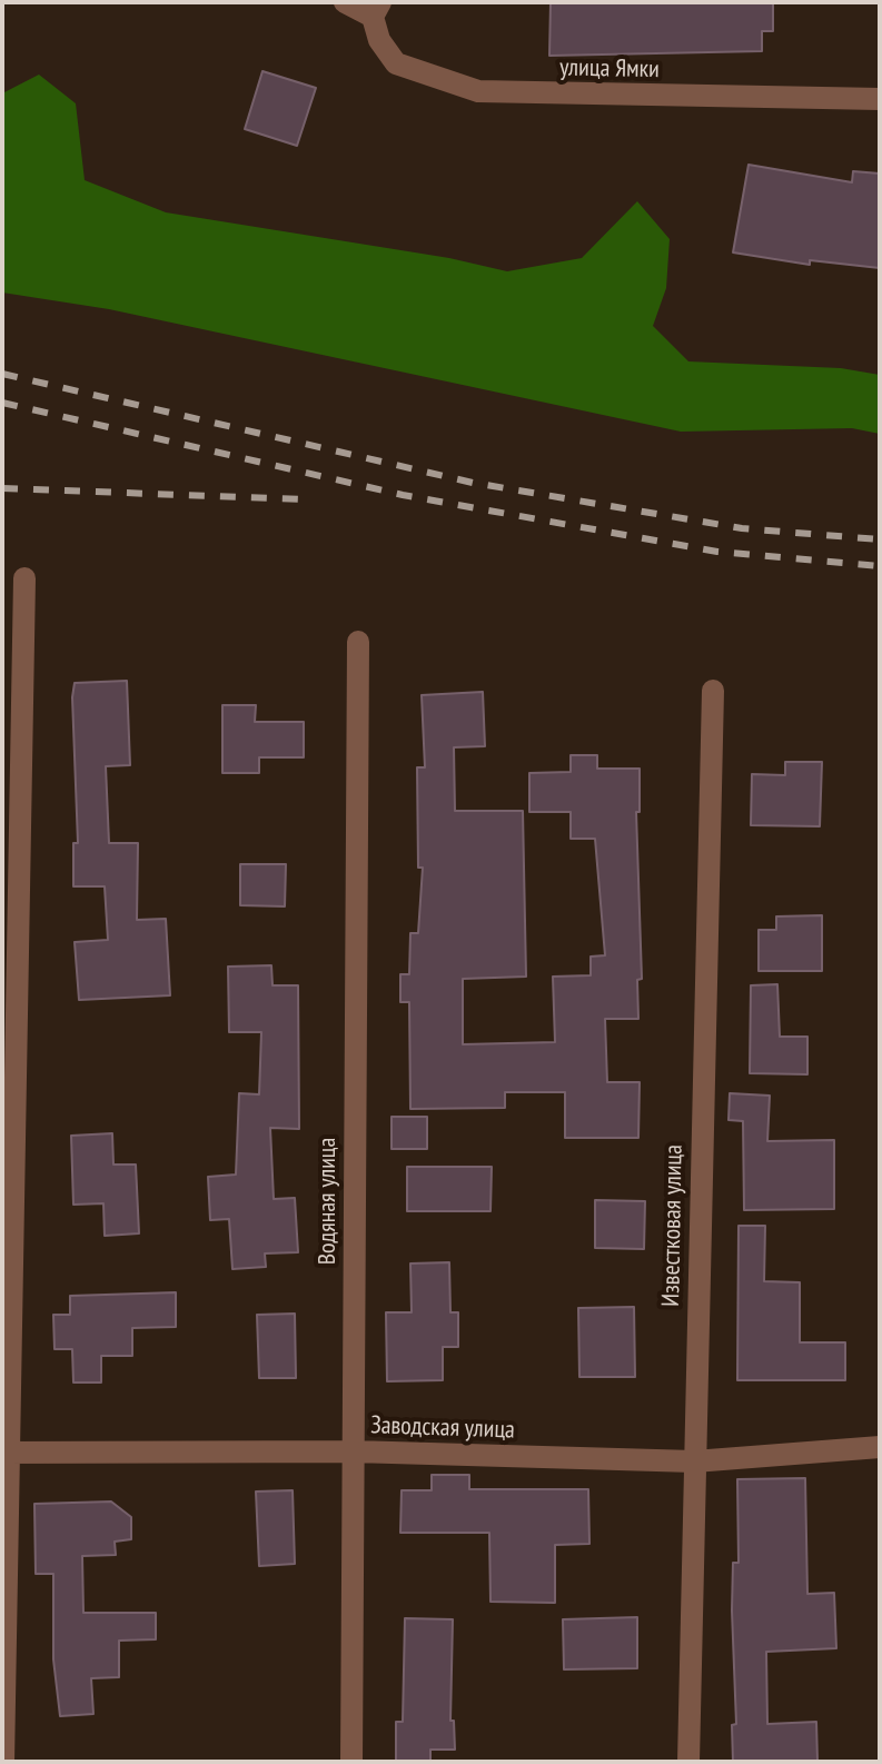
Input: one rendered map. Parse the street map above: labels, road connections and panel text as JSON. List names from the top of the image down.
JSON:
{
  "streets": {
    "street": [
      "улица Ямки",
      "Водяная улица",
      "Известковая улица",
      "Заводская улица"
    ]
  },
  "crossings": [
    ["Водяная улица", "Заводская улица"],
    ["Известковая улица", "Заводская улица"]
  ]
}
